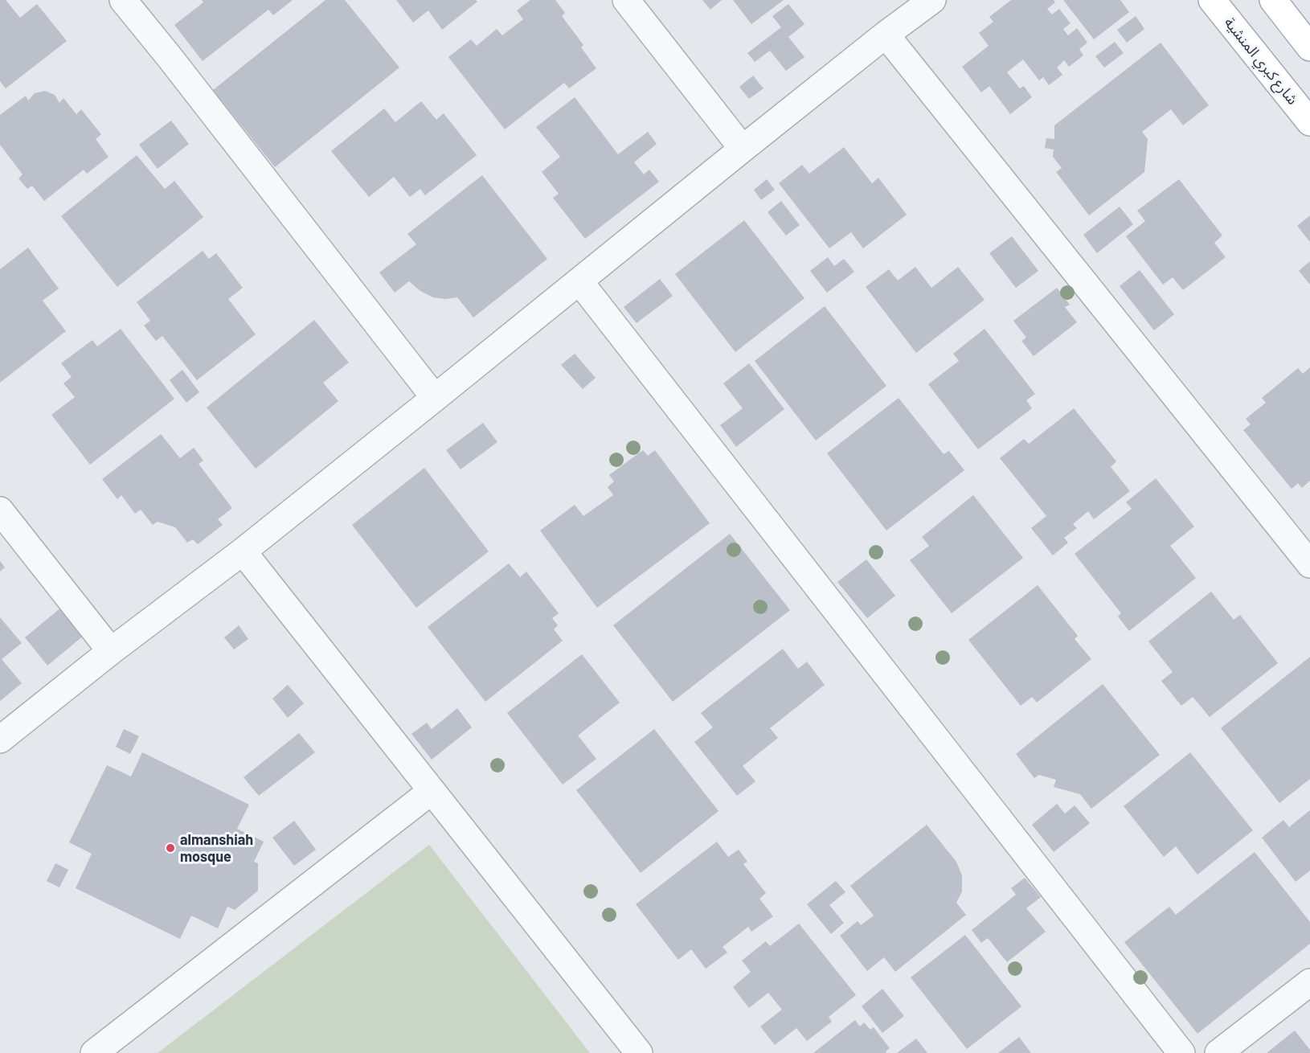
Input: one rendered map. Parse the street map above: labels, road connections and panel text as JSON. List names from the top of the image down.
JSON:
{
  "streets": {
    "main road": ["شارع كبري المنشية"]
  },
  "places": ["almanshiah mosque"]
}
